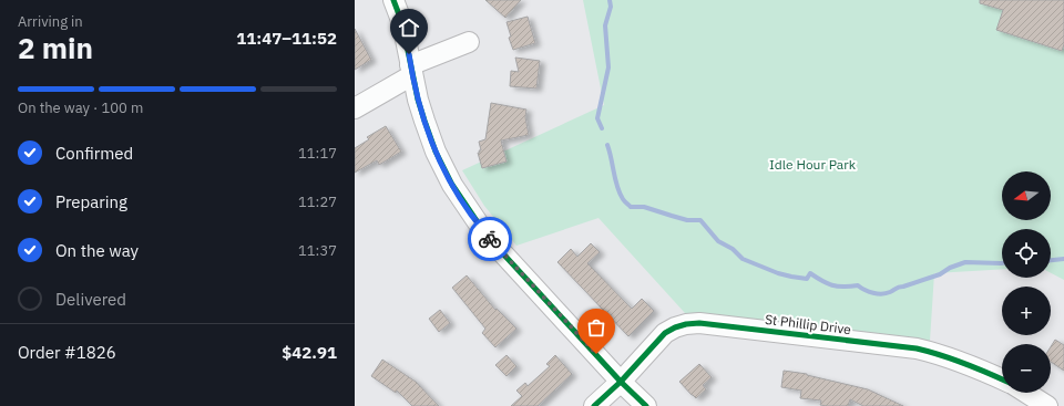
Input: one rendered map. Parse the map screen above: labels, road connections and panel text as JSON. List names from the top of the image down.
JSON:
{
  "streets": {
    "street": ["St Phillip Drive"]
  },
  "parks": ["Idle Hour Park"],
  "north": "left",
  "page": {
    "heading": ["2 min", "Arriving in", "11:47–11:52"],
    "panel": ["Order #1826", "$42.91"],
    "bar": "On the way · 100 m",
    "list": [
      ["Confirmed", "11:17"],
      ["Preparing", "11:27"],
      ["On the way", "11:37"],
      "Delivered"
    ],
    "map_buttons": ["+", "−"]
  }
}
